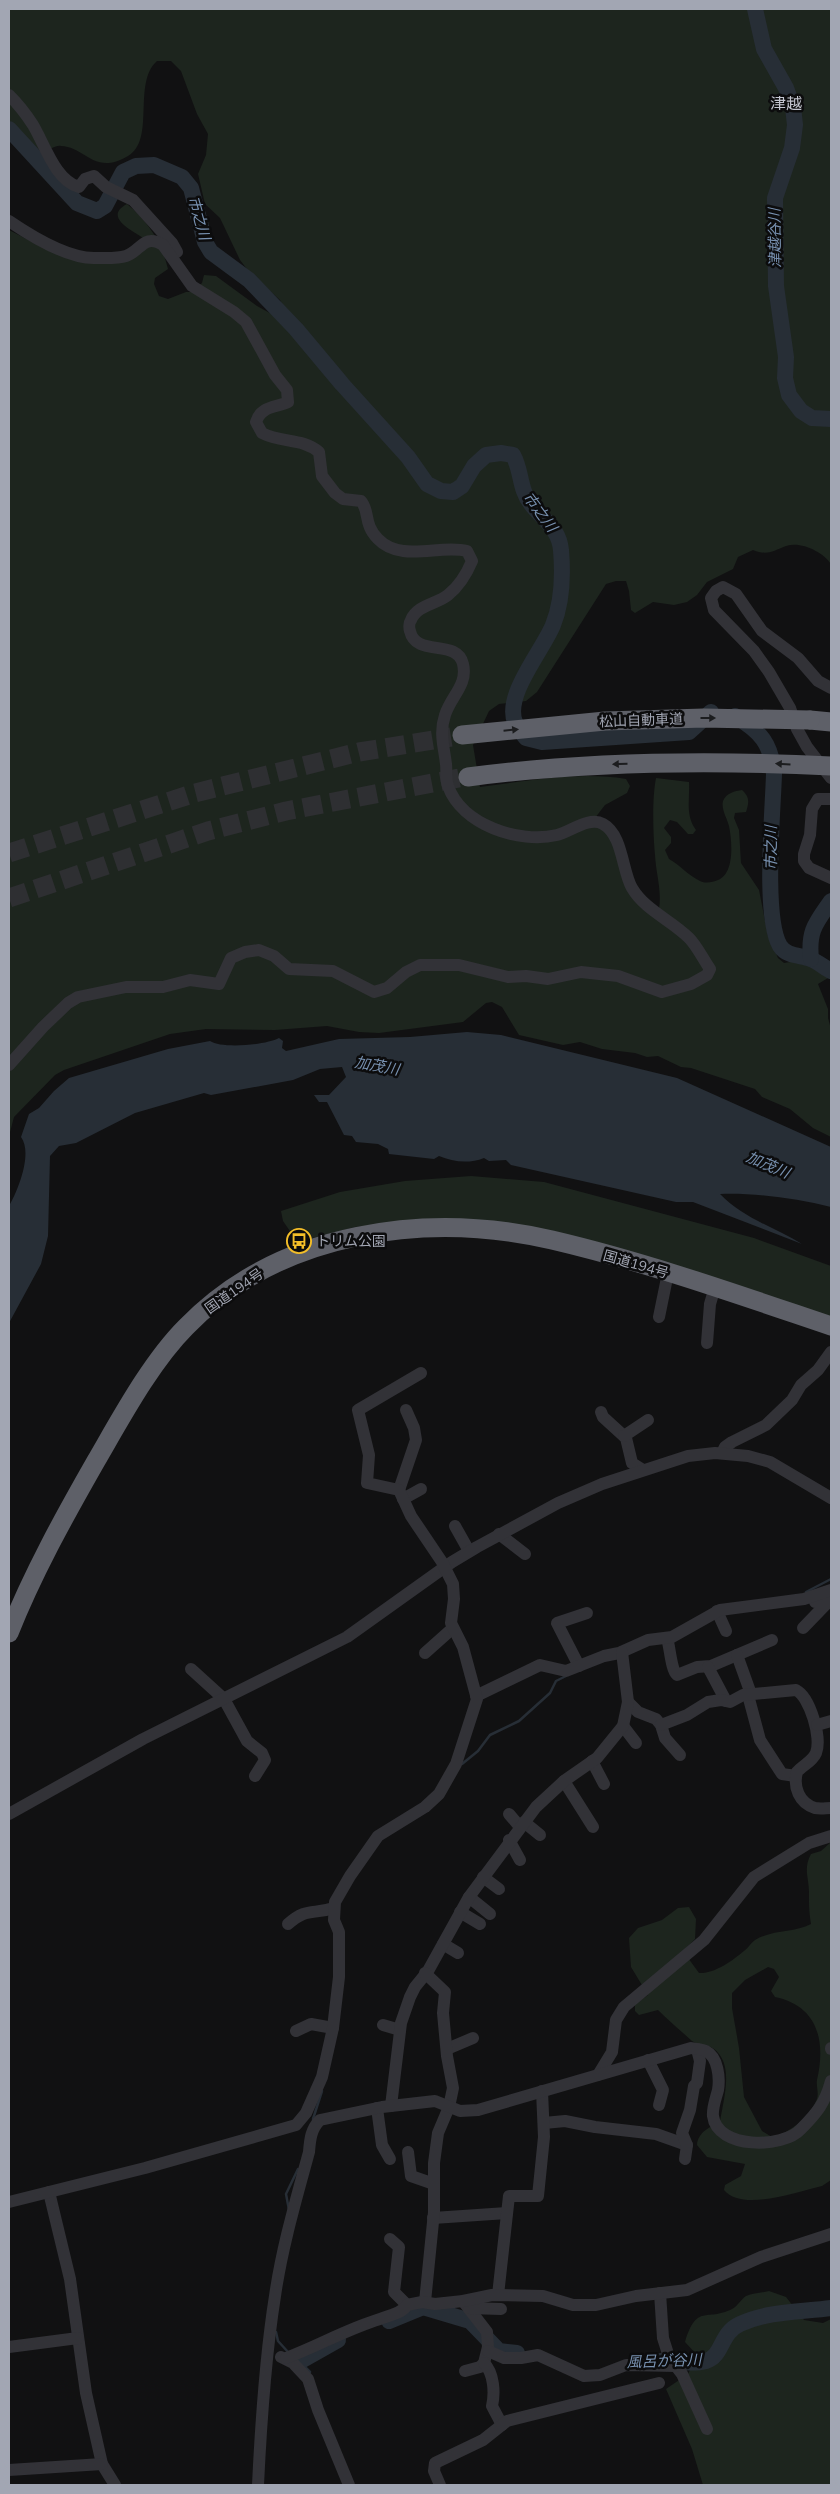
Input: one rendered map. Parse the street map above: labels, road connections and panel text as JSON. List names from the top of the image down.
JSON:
{
  "streets": {
    "highway": ["松山自動車道", "国道194号"]
  },
  "districts": ["津越"],
  "water": [
    "市之川",
    "津越谷川",
    "加茂川",
    "風呂が谷川"
  ],
  "places": {
    "bus stop": ["トリム公園"]
  }
}
